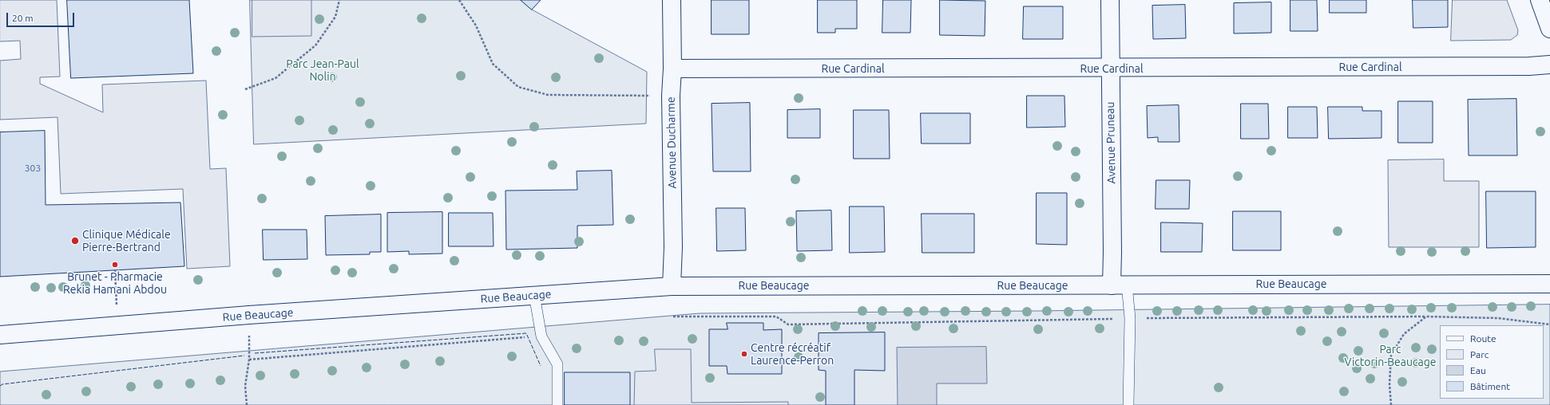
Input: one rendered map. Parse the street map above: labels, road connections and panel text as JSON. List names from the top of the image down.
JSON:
{
  "streets": {
    "street": [
      "Rue Cardinal",
      "Avenue Ducharme",
      "Avenue Pruneau",
      "Rue Beaucage"
    ]
  },
  "crossings": [
    ["Rue Cardinal", "Avenue Ducharme"],
    ["Rue Cardinal", "Avenue Pruneau"],
    ["Avenue Ducharme", "Rue Beaucage"],
    ["Avenue Pruneau", "Rue Beaucage"]
  ],
  "parks": ["Parc Jean-Paul Nolin", "Parc Victorin-Beaucage"],
  "places": ["Clinique Médicale Pierre-Bertrand", "Brunet - Pharmacie Rekia Hamani Abdou", "Centre récréatif Laurence-Perron"],
  "house_numbers": ["303"],
  "legend": [
    "Route",
    "Parc",
    "Eau",
    "Bâtiment"
  ],
  "scale_bar": "20 m"
}
